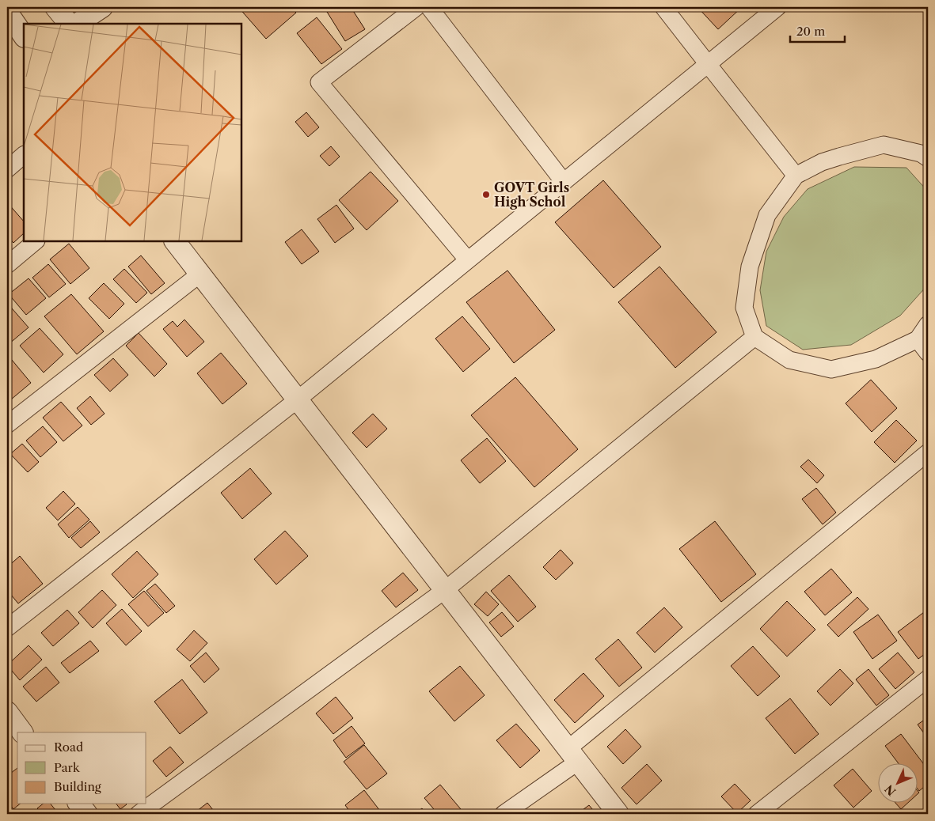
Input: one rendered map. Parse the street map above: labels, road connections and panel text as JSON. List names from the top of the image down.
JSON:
{
  "places": ["GOVT Girls High Schol"],
  "legend": ["Road", "Park", "Building"],
  "scale_bar": "20 m",
  "north": "bottom left"
}
